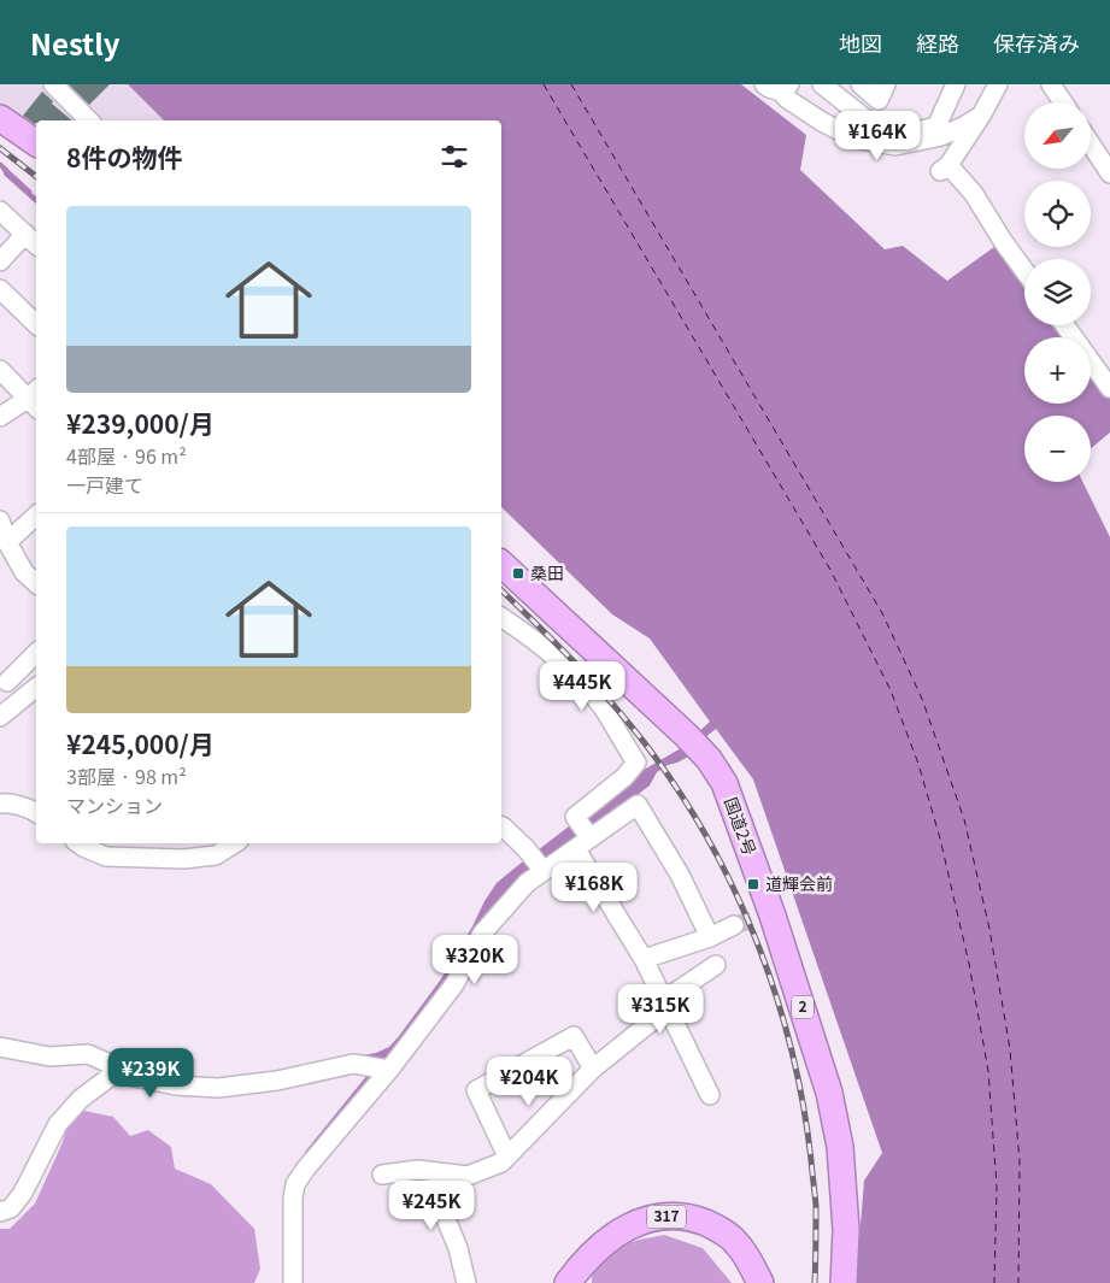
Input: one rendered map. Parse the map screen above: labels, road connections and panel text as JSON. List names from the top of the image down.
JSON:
{
  "streets": {
    "highway": ["国道2号", "2", "317"]
  },
  "places": {
    "transit": ["桑田", "道輝会前"]
  },
  "north": "bottom left",
  "page": {
    "header": "Nestly",
    "nav": ["地図", "経路", "保存済み"],
    "map_buttons": ["+", "−"],
    "price": [
      "¥164K",
      "¥445K",
      "¥168K",
      "¥320K",
      "¥315K",
      "¥239K",
      "¥204K",
      "¥245K"
    ],
    "heading": "8件の物件",
    "list": [
      {
        "name": "¥239,000/月",
        "note": "4部屋 · 96 m² · 一戸建て"
      },
      {
        "name": "¥245,000/月",
        "note": "3部屋 · 98 m² · マンション"
      }
    ]
  }
}
